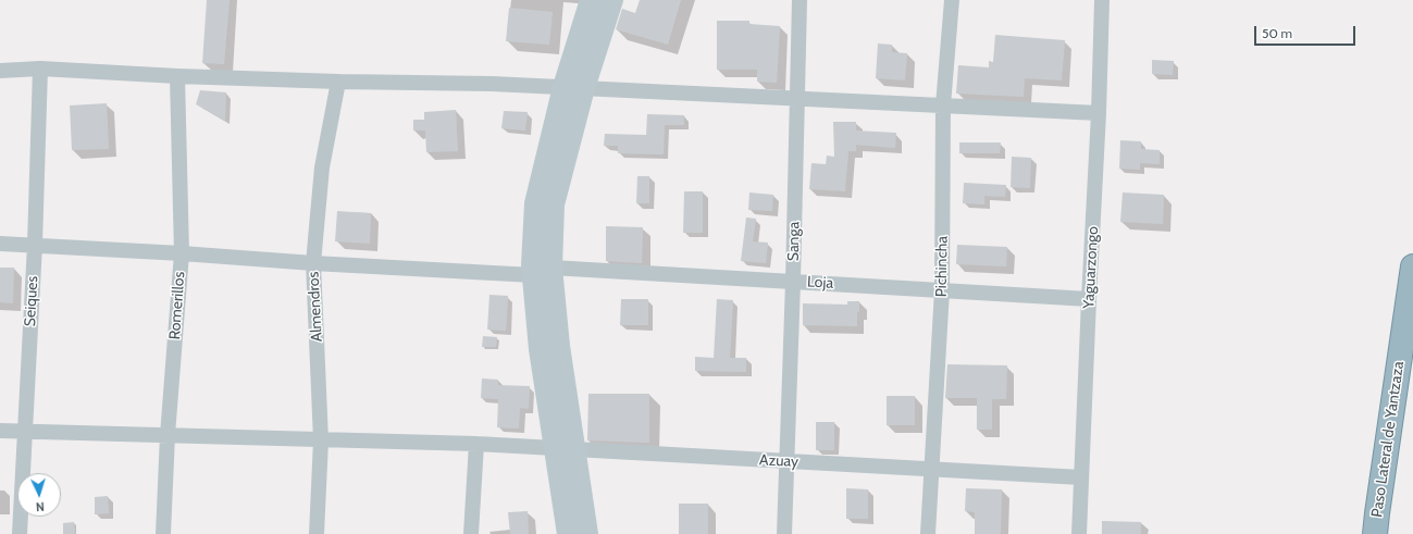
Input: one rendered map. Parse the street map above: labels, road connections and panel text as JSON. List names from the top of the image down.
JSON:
{
  "streets": {
    "highway": ["Paso Lateral de Yantzaza"],
    "street": [
      "Sanga",
      "Pichincha",
      "Yaguarzongo",
      "Loja",
      "Seiques",
      "Romerillos",
      "Almendros",
      "Azuay"
    ]
  },
  "crossings": [
    ["Sanga", "Loja"],
    ["Sanga", "Azuay"],
    ["Pichincha", "Loja"],
    ["Pichincha", "Azuay"],
    ["Yaguarzongo", "Loja"],
    ["Yaguarzongo", "Azuay"],
    ["Loja", "Seiques"],
    ["Loja", "Romerillos"],
    ["Loja", "Almendros"],
    ["Seiques", "Azuay"],
    ["Romerillos", "Azuay"],
    ["Almendros", "Azuay"]
  ],
  "scale_bar": "50 m",
  "north": "bottom"
}
